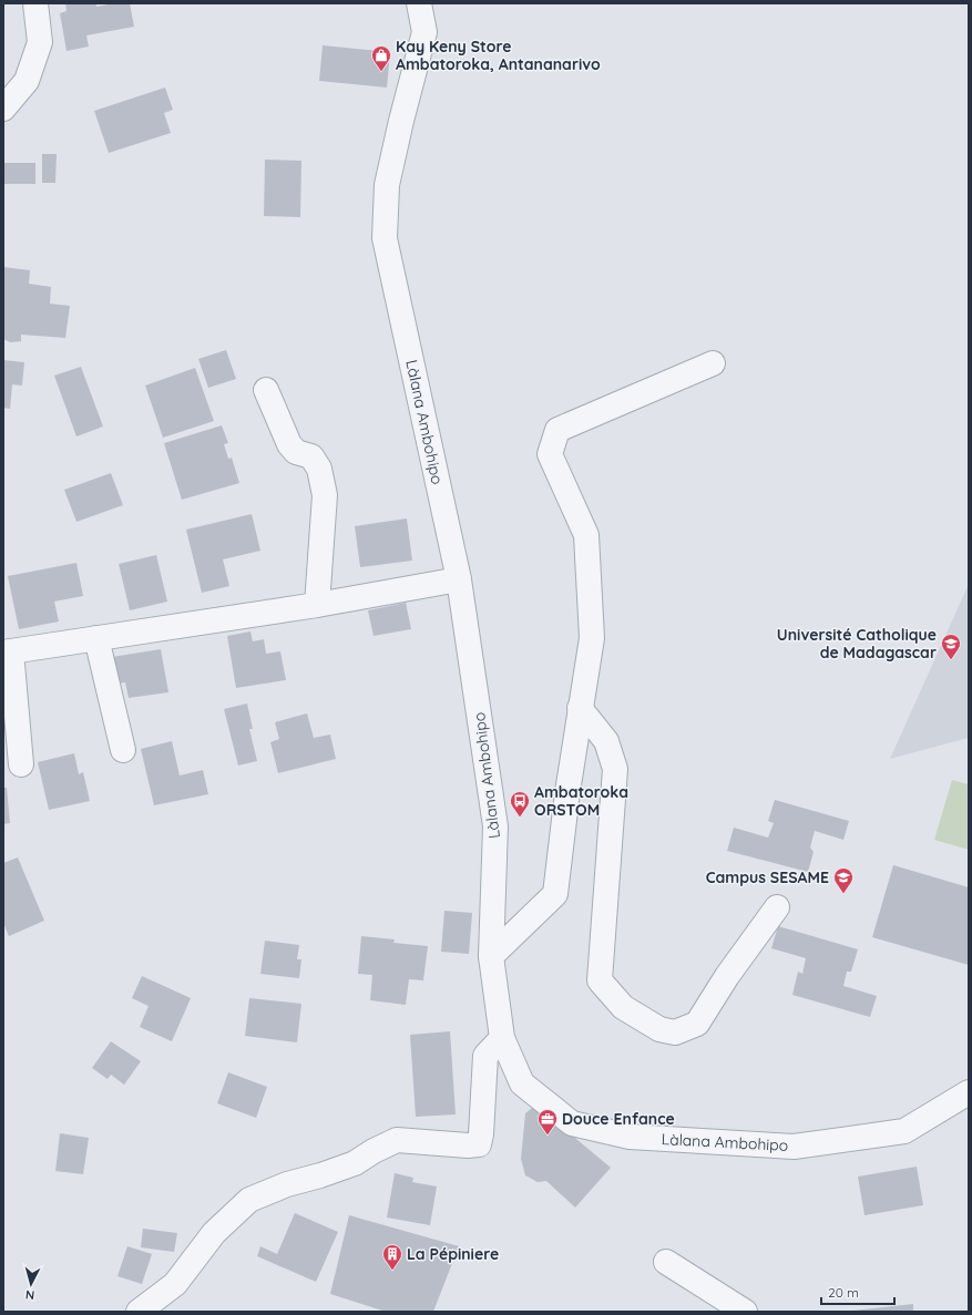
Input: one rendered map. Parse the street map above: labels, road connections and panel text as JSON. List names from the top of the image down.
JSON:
{
  "streets": {
    "street": ["Làlana Ambohipo"]
  },
  "places": {
    "shop": ["Kay Keny Store Ambatoroka, Antananarivo"],
    "school or university": ["Université Catholique de Madagascar", "Campus SESAME"],
    "bus stop": ["Ambatoroka ORSTOM"],
    "office": ["Douce Enfance"],
    "building": ["La Pépiniere"]
  },
  "scale_bar": "20 m",
  "north": "bottom"
}
